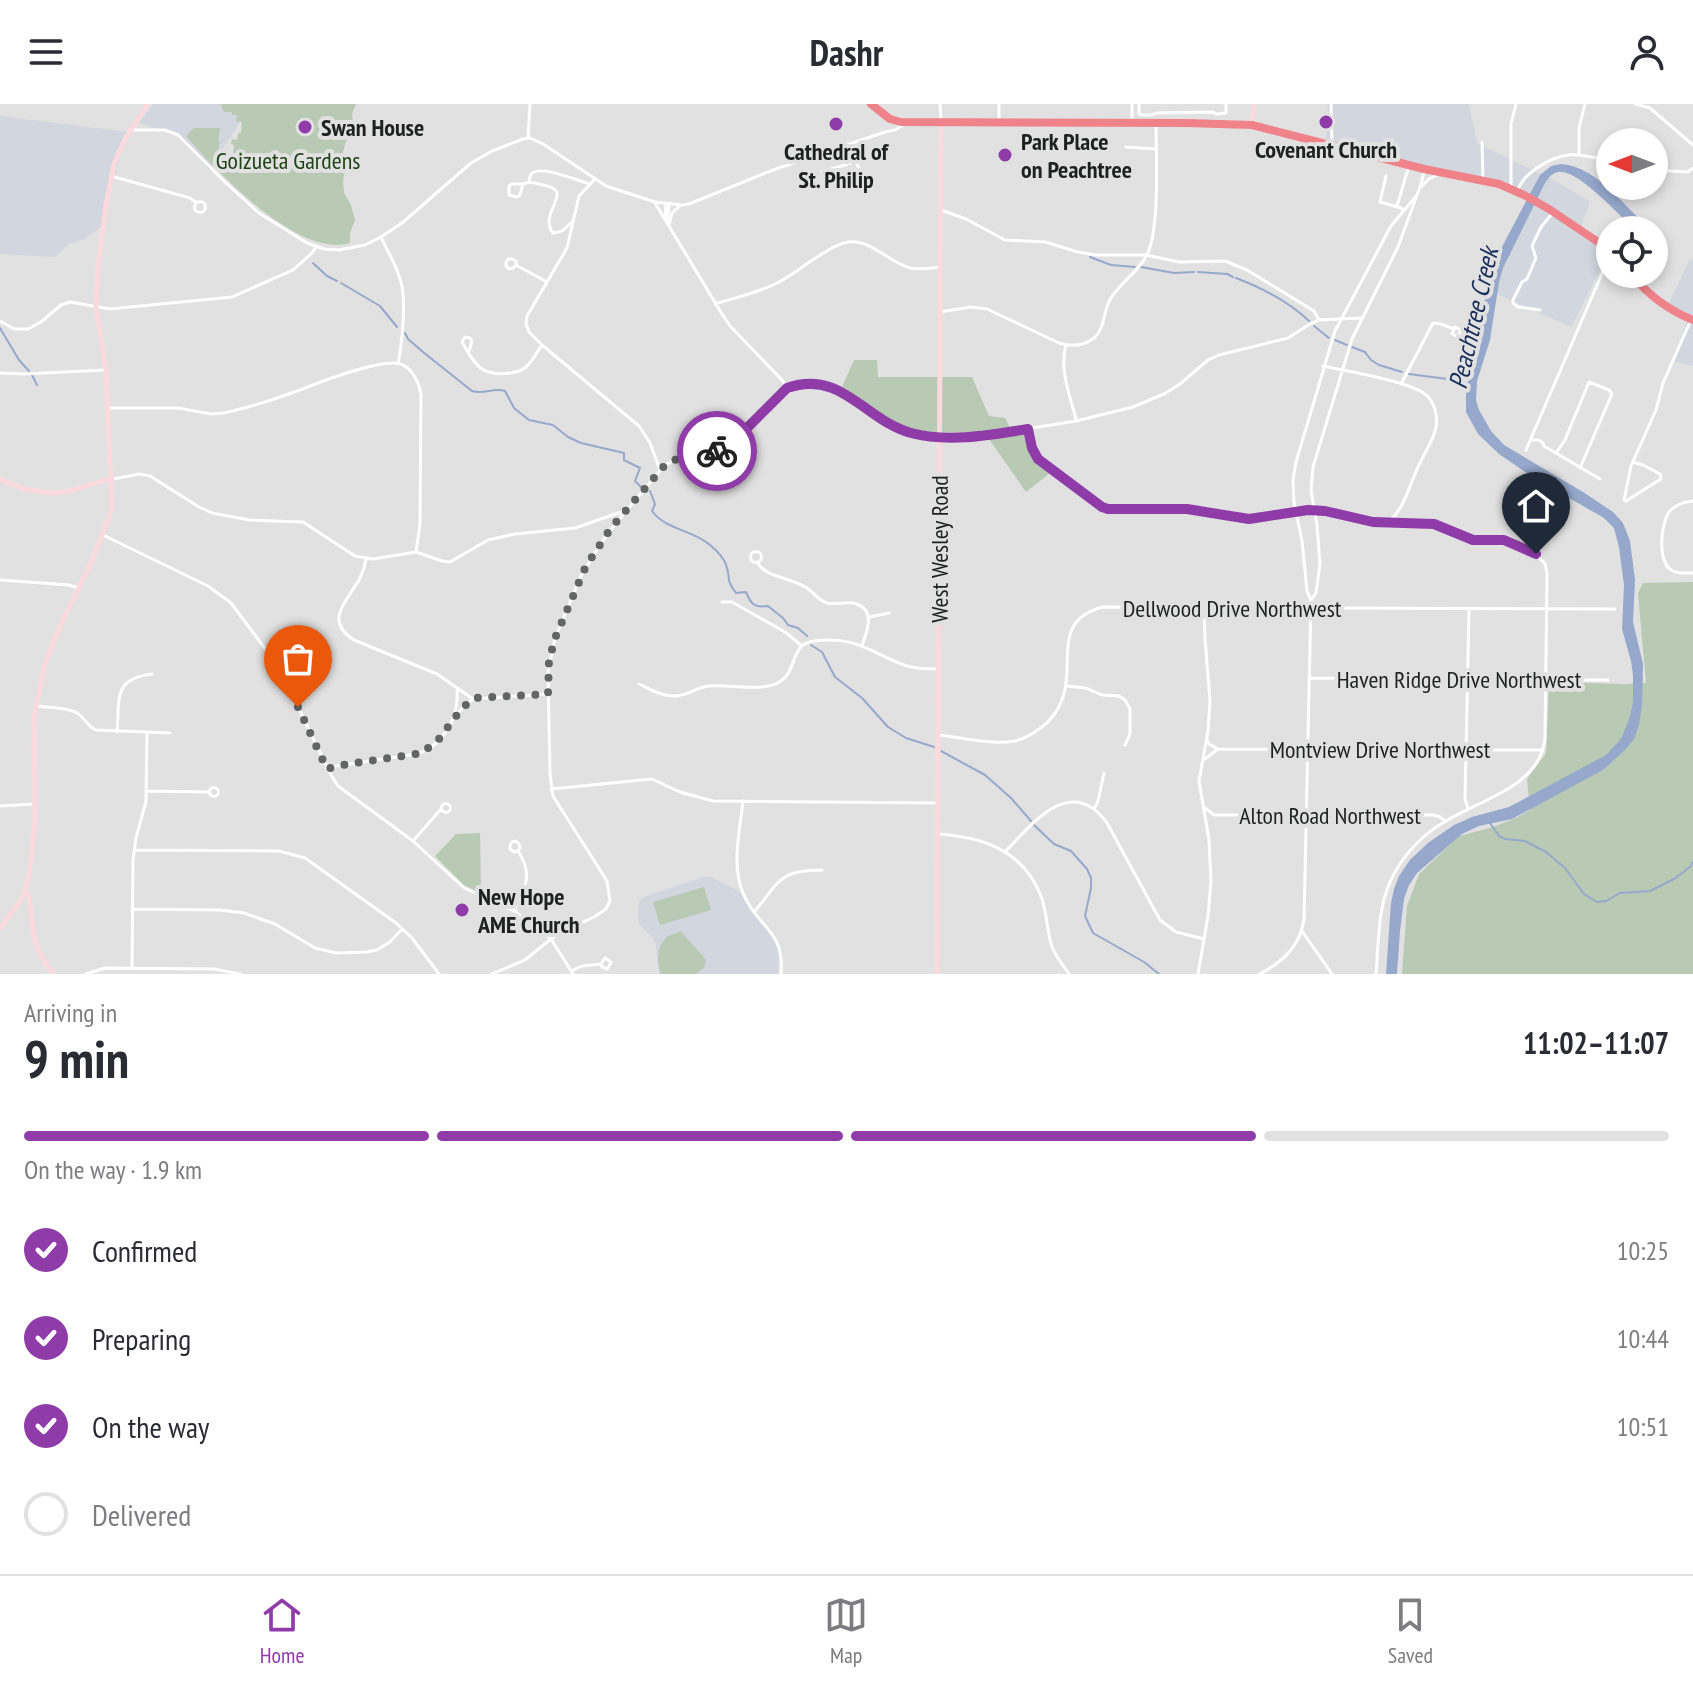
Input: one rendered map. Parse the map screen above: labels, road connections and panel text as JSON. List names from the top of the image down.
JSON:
{
  "streets": {
    "street": [
      "West Wesley Road",
      "Dellwood Drive Northwest",
      "Haven Ridge Drive Northwest",
      "Montview Drive Northwest",
      "Alton Road Northwest"
    ]
  },
  "crossings": [
    ["West Wesley Road", "Dellwood Drive Northwest"]
  ],
  "water": ["Peachtree Creek"],
  "parks": ["Goizueta Gardens"],
  "places": [
    "Covenant Church",
    "Cathedral of St. Philip",
    "Swan House",
    "Park Place on Peachtree",
    "New Hope AME Church"
  ],
  "north": "left",
  "page": {
    "header": "Dashr",
    "heading": ["9 min", "Arriving in", "11:02–11:07"],
    "bar": "On the way · 1.9 km",
    "list": [
      ["Confirmed", "10:25"],
      ["Preparing", "10:44"],
      ["On the way", "10:51"],
      "Delivered"
    ],
    "tabs": ["Home", "Map", "Saved"]
  }
}
